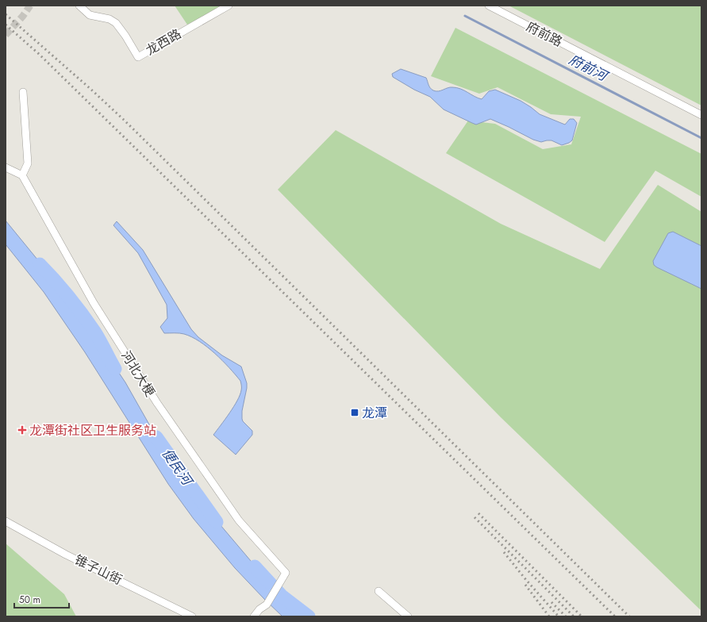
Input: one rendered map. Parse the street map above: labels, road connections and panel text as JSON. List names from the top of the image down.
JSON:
{
  "streets": {
    "street": [
      "府前路",
      "龙西路",
      "河北大梗",
      "锥子山街"
    ]
  },
  "water": ["府前河", "便民河"],
  "places": {
    "transit": ["龙潭"],
    "health": ["龙潭街社区卫生服务站"]
  },
  "scale_bar": "50 m"
}
